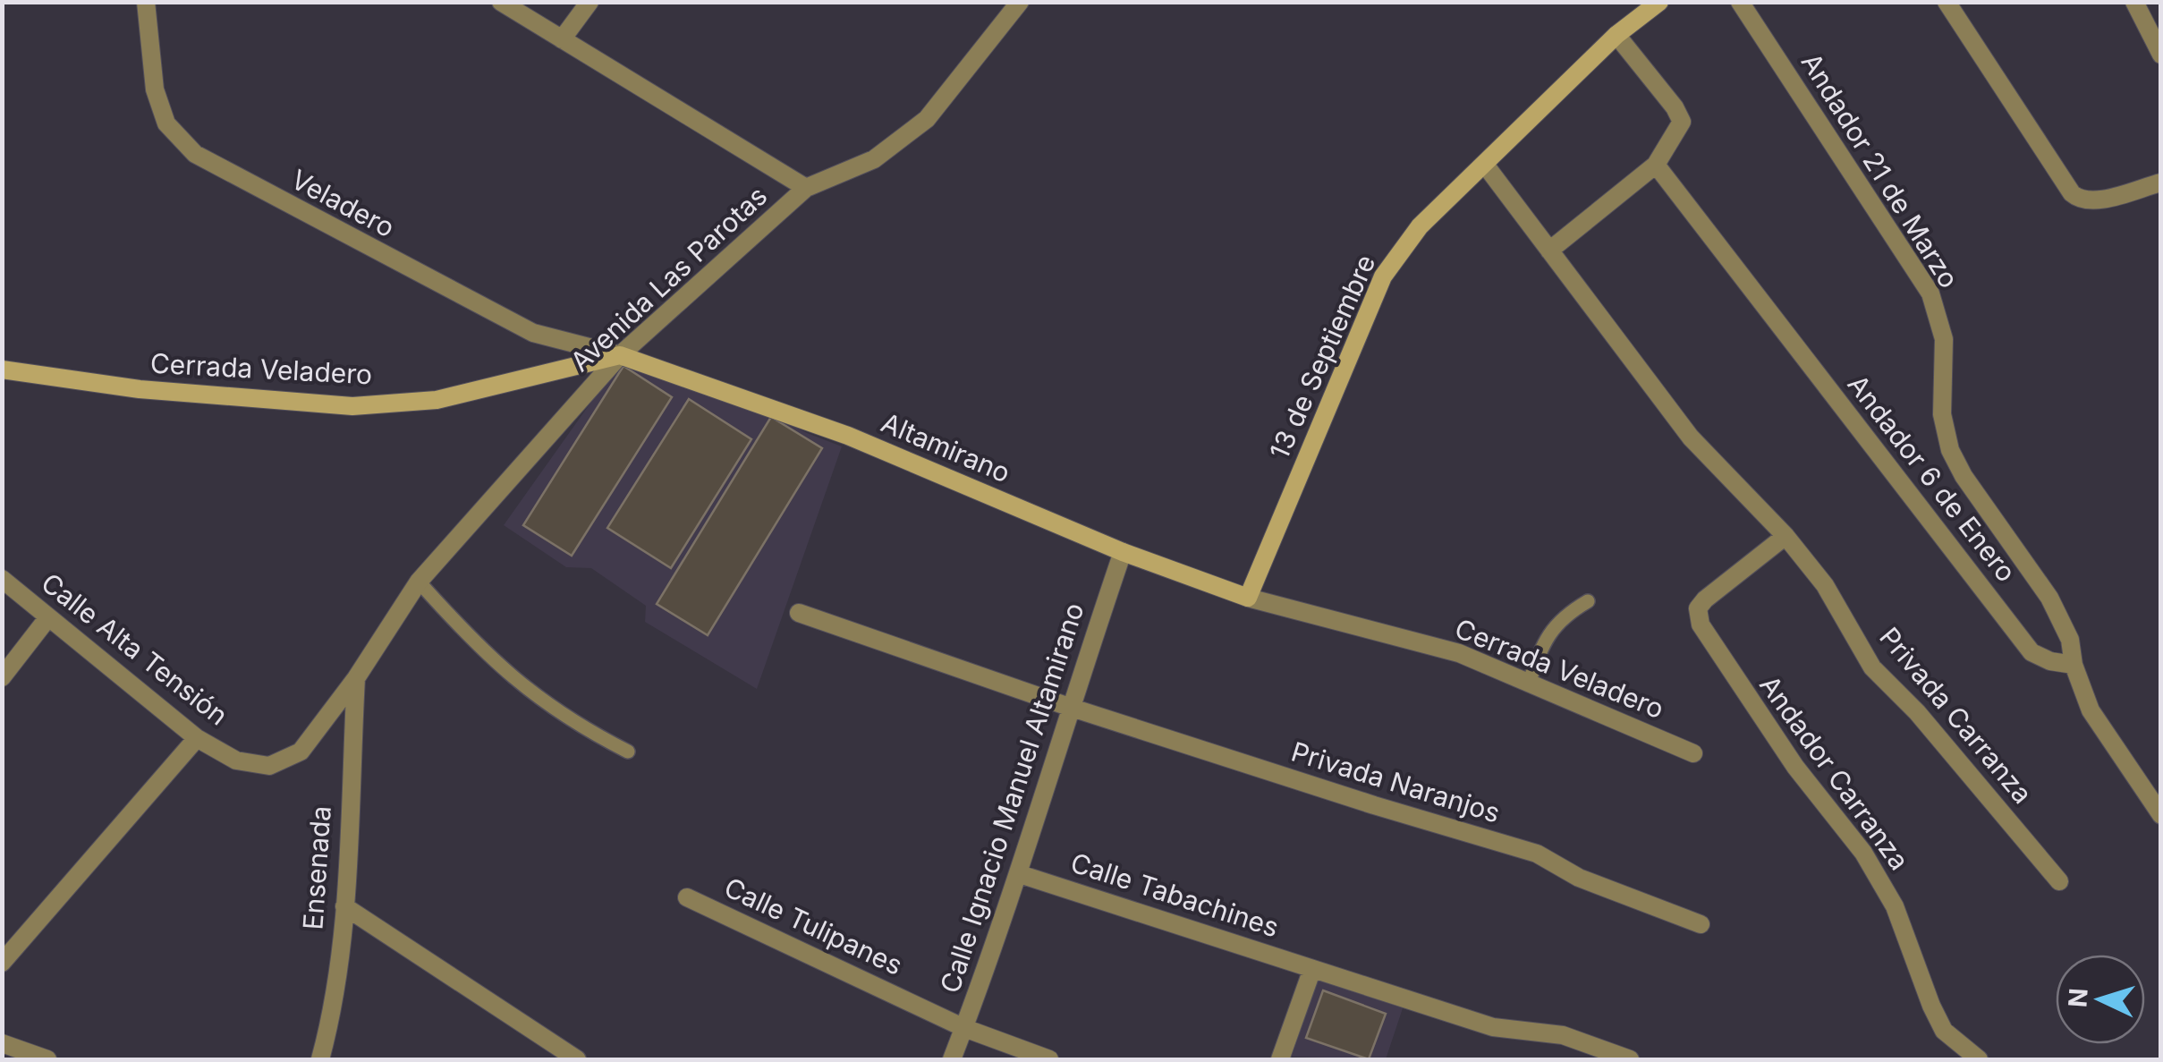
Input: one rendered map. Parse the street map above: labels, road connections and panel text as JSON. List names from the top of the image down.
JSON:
{
  "streets": {
    "street": [
      "Andador 21 de Marzo",
      "Veladero",
      "Avenida Las Parotas",
      "13 de Septiembre",
      "Cerrada Veladero",
      "Altamirano",
      "Andador 6 de Enero",
      "Calle Alta Tensión",
      "Privada Carranza",
      "Andador Carranza",
      "Privada Naranjos",
      "Calle Ignacio Manuel Altamirano",
      "Ensenada",
      "Calle Tabachines",
      "Calle Tulipanes"
    ]
  },
  "crossings": [
    ["Andador 21 de Marzo", "Andador 6 de Enero"],
    ["Veladero", "Avenida Las Parotas"],
    ["Veladero", "Cerrada Veladero"],
    ["Veladero", "Altamirano"],
    ["Avenida Las Parotas", "Cerrada Veladero"],
    ["Avenida Las Parotas", "Altamirano"],
    ["Avenida Las Parotas", "Calle Alta Tensión"],
    ["Avenida Las Parotas", "Ensenada"],
    ["13 de Septiembre", "Cerrada Veladero"],
    ["13 de Septiembre", "Altamirano"],
    ["Cerrada Veladero", "Altamirano"],
    ["Altamirano", "Calle Ignacio Manuel Altamirano"],
    ["Calle Alta Tensión", "Ensenada"],
    ["Privada Carranza", "Andador Carranza"],
    ["Privada Naranjos", "Calle Ignacio Manuel Altamirano"],
    ["Calle Ignacio Manuel Altamirano", "Calle Tabachines"],
    ["Calle Ignacio Manuel Altamirano", "Calle Tulipanes"]
  ],
  "north": "left"
}
